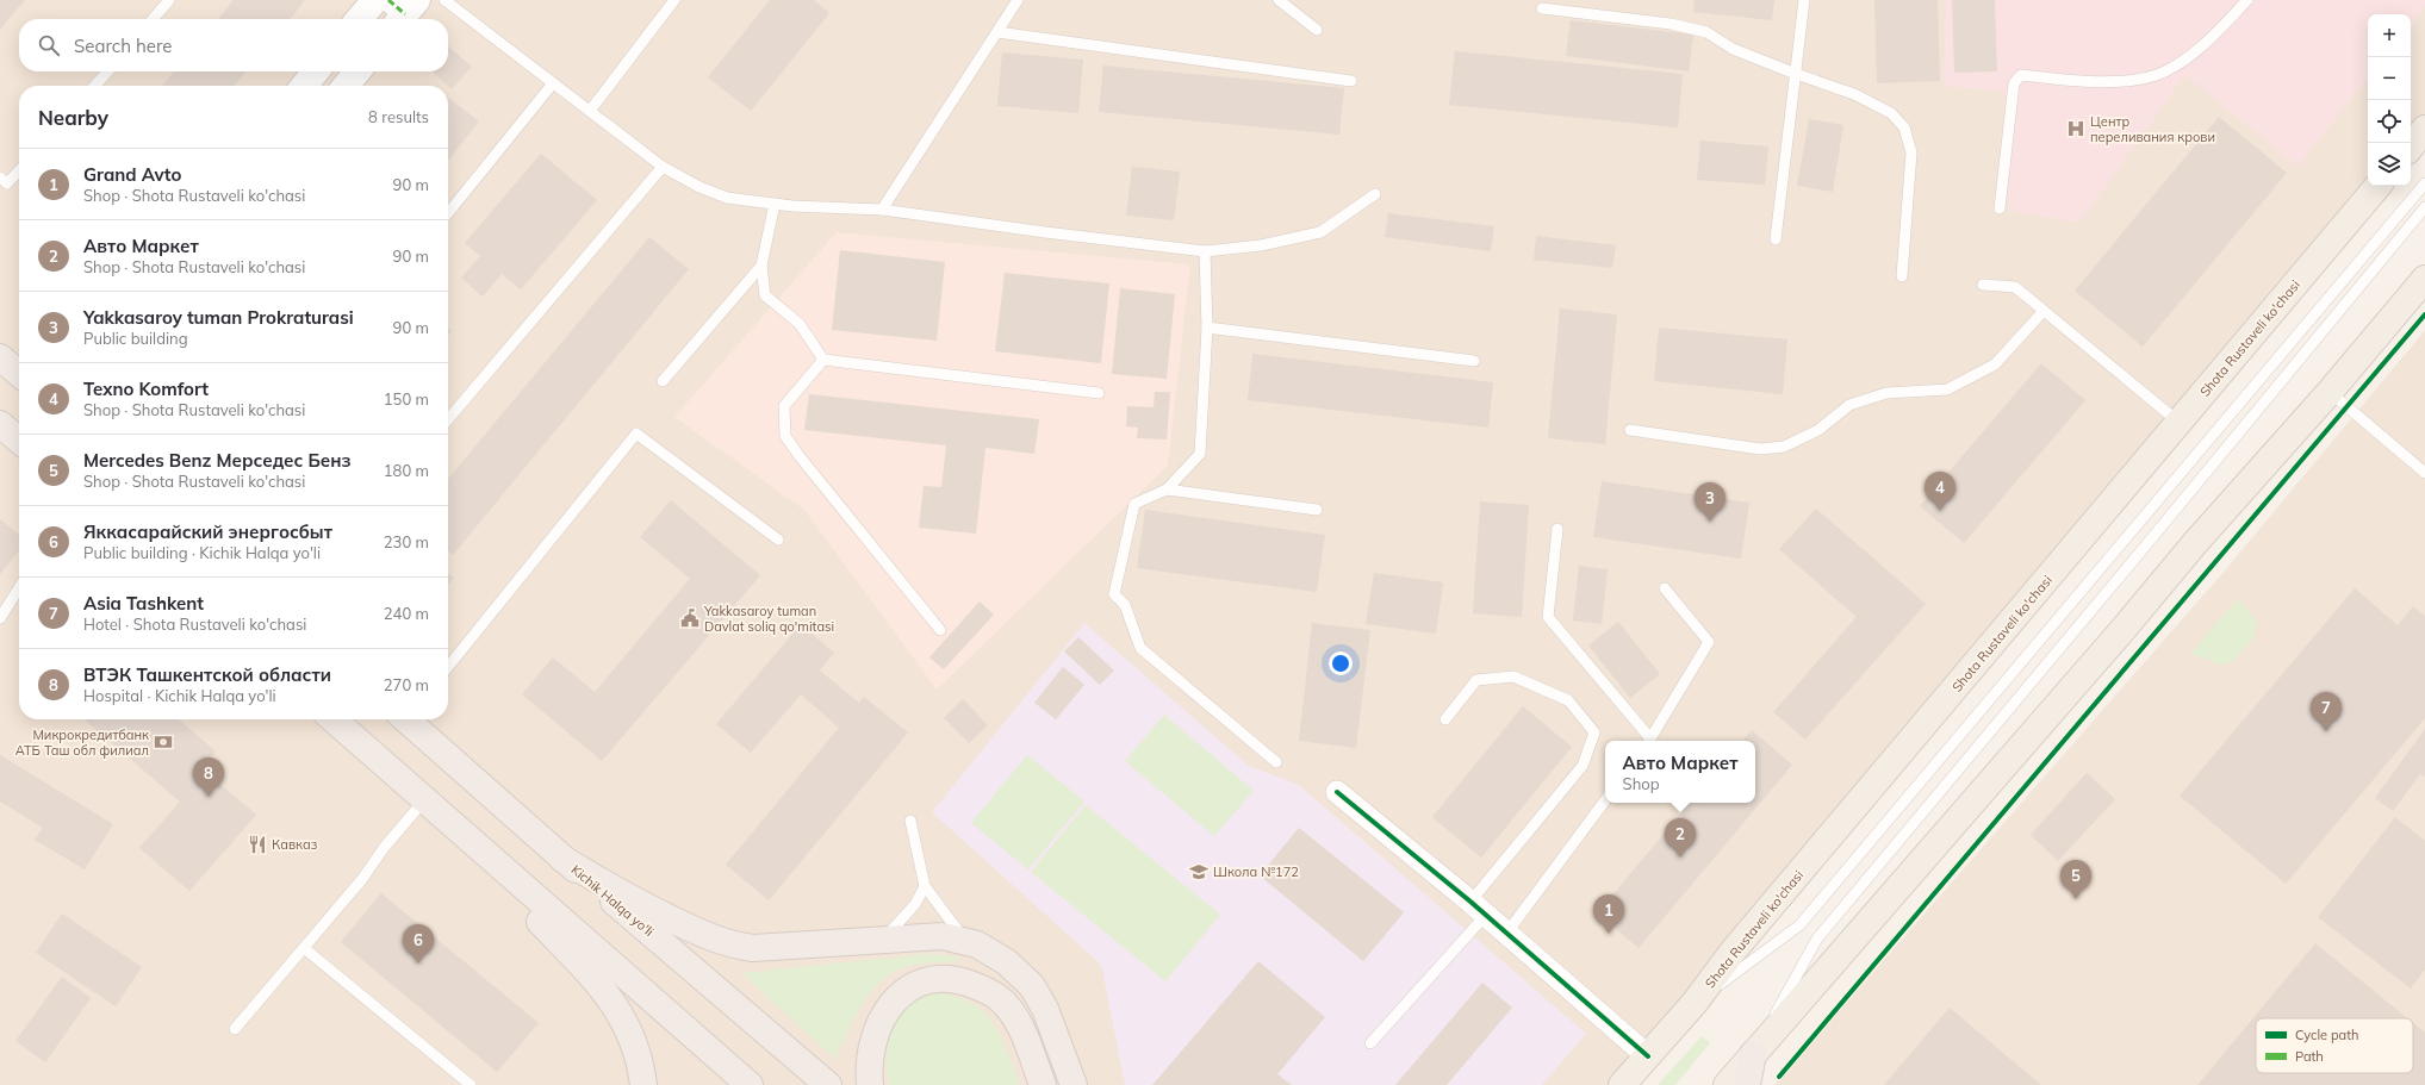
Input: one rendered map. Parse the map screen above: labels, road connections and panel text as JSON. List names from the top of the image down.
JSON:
{
  "streets": {
    "highway": ["Kichik Halqa yo'li"],
    "main road": ["Shota Rustaveli ko'chasi"]
  },
  "places": {
    "hospital": ["Центр переливания крови"],
    "public building": ["Yakkasaroy tuman Davlat soliq qo'mitasi"],
    "bank": ["Микрокредитбанк АТБ Таш обл филиал"],
    "restaurant": ["Кавказ"],
    "school or university": ["Школа №172"]
  },
  "legend": ["Cycle path", "Path"],
  "page": {
    "map_buttons": ["+", "−"],
    "search": "Search here",
    "heading": ["Nearby", "8 results"],
    "list": [
      {
        "mark": "1",
        "name": "Grand Avto",
        "note": "Shop · Shota Rustaveli ko'chasi",
        "value": "90 m"
      },
      {
        "mark": "2",
        "name": "Авто Маркет",
        "note": "Shop · Shota Rustaveli ko'chasi",
        "value": "90 m"
      },
      {
        "mark": "3",
        "name": "Yakkasaroy tuman Prokraturasi",
        "note": "Public building",
        "value": "90 m"
      },
      {
        "mark": "4",
        "name": "Texno Komfort",
        "note": "Shop · Shota Rustaveli ko'chasi",
        "value": "150 m"
      },
      {
        "mark": "5",
        "name": "Mercedes Benz Мерседес Бенз",
        "note": "Shop · Shota Rustaveli ko'chasi",
        "value": "180 m"
      },
      {
        "mark": "6",
        "name": "Яккасарайский энергосбыт",
        "note": "Public building · Kichik Halqa yo'li",
        "value": "230 m"
      },
      {
        "mark": "7",
        "name": "Asia Tashkent",
        "note": "Hotel · Shota Rustaveli ko'chasi",
        "value": "240 m"
      },
      {
        "mark": "8",
        "name": "ВТЭК Ташкентской области",
        "note": "Hospital · Kichik Halqa yo'li",
        "value": "270 m"
      }
    ],
    "pins": [
      "4",
      "3",
      "7",
      "8",
      "2",
      "5",
      "1",
      "6"
    ],
    "popup": ["Авто Маркет", "Shop"]
  }
}
